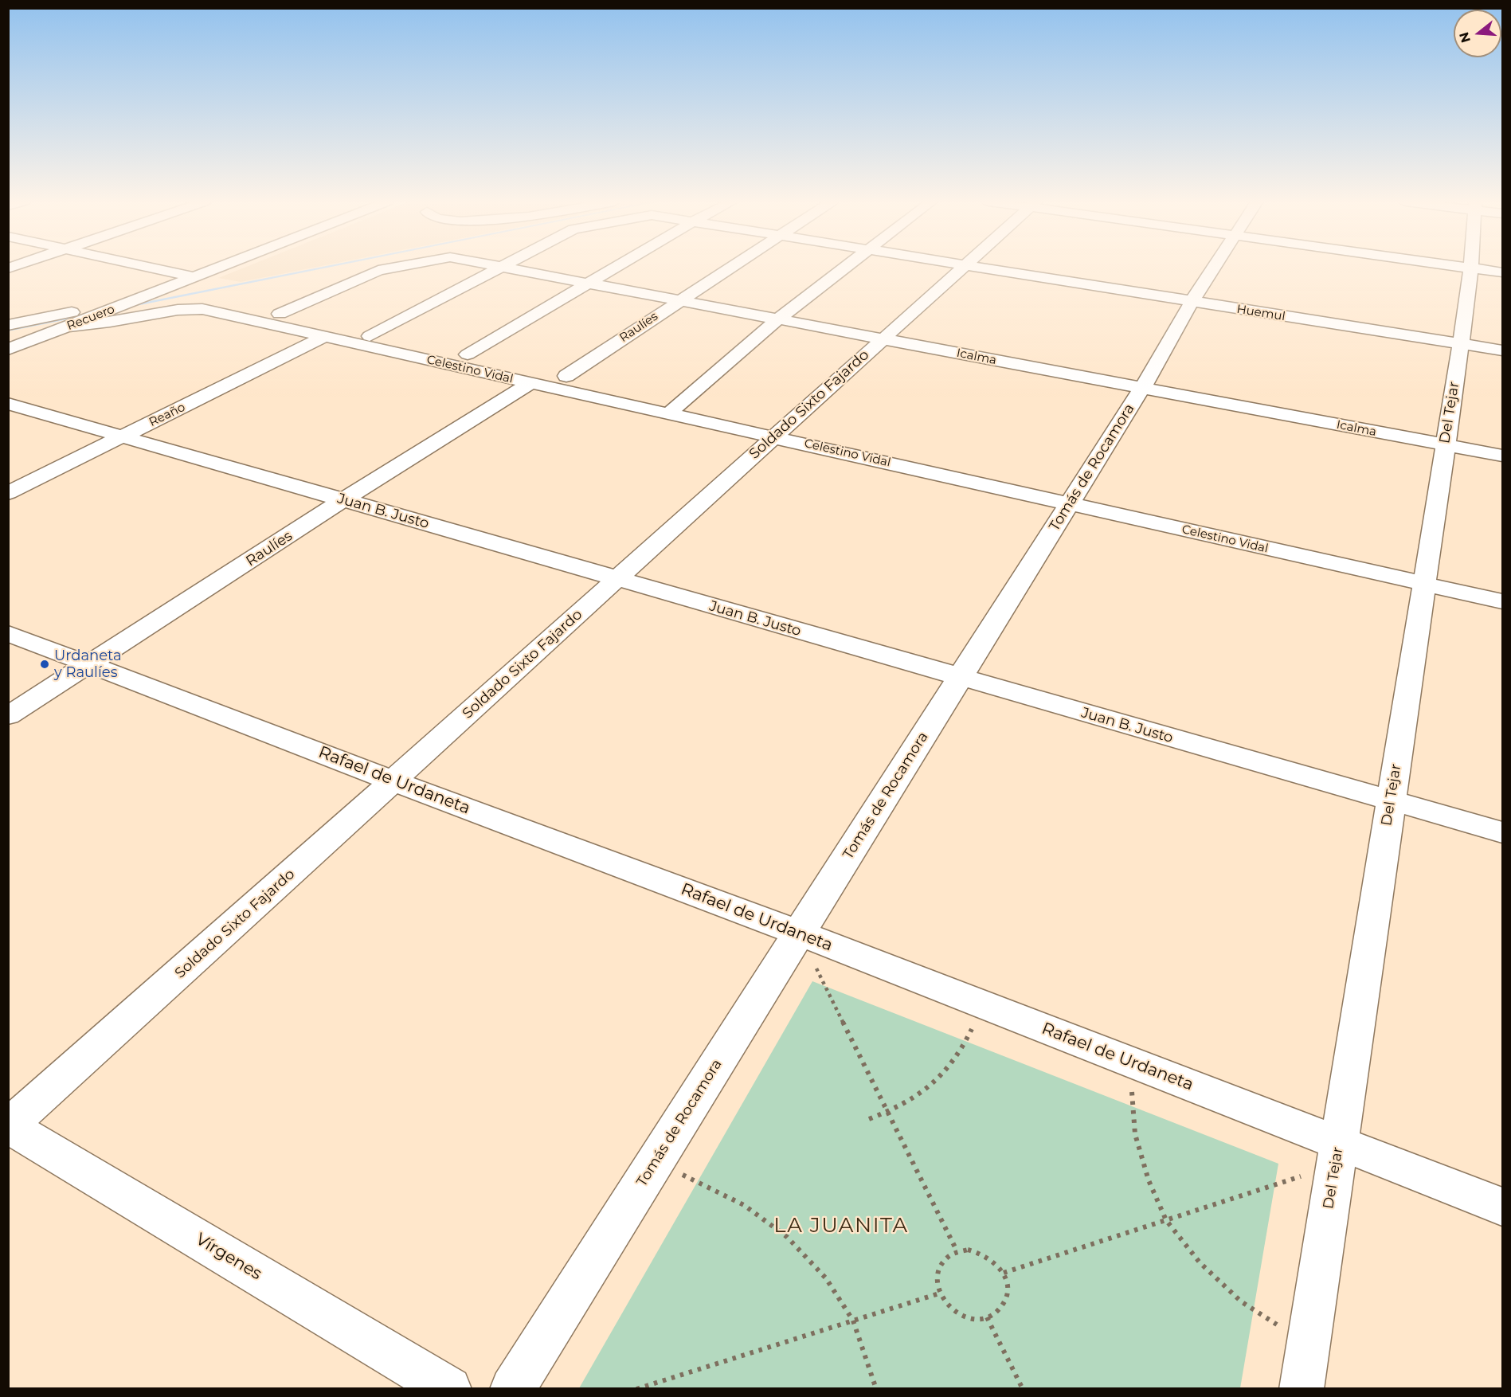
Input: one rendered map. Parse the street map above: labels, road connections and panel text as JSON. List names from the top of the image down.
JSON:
{
  "streets": {
    "street": [
      "Huemul",
      "Recuero",
      "Raulíes",
      "Icalma",
      "Celestino Vidal",
      "Soldado Sixto Fajardo",
      "Del Tejar",
      "Reaño",
      "Tomás de Rocamora",
      "Juan B. Justo",
      "Rafael de Urdaneta",
      "Vírgenes"
    ]
  },
  "crossings": [
    ["Huemul", "Del Tejar"],
    ["Huemul", "Tomás de Rocamora"],
    ["Recuero", "Celestino Vidal"],
    ["Raulíes", "Icalma"],
    ["Raulíes", "Celestino Vidal"],
    ["Raulíes", "Juan B. Justo"],
    ["Raulíes", "Rafael de Urdaneta"],
    ["Icalma", "Soldado Sixto Fajardo"],
    ["Icalma", "Del Tejar"],
    ["Icalma", "Tomás de Rocamora"],
    ["Celestino Vidal", "Soldado Sixto Fajardo"],
    ["Celestino Vidal", "Del Tejar"],
    ["Celestino Vidal", "Reaño"],
    ["Celestino Vidal", "Tomás de Rocamora"],
    ["Soldado Sixto Fajardo", "Juan B. Justo"],
    ["Soldado Sixto Fajardo", "Rafael de Urdaneta"],
    ["Soldado Sixto Fajardo", "Vírgenes"],
    ["Del Tejar", "Juan B. Justo"],
    ["Del Tejar", "Rafael de Urdaneta"],
    ["Reaño", "Juan B. Justo"],
    ["Tomás de Rocamora", "Juan B. Justo"],
    ["Tomás de Rocamora", "Rafael de Urdaneta"]
  ],
  "districts": ["LA JUANITA"],
  "places": ["Urdaneta y Raulíes"],
  "north": "left"
}
